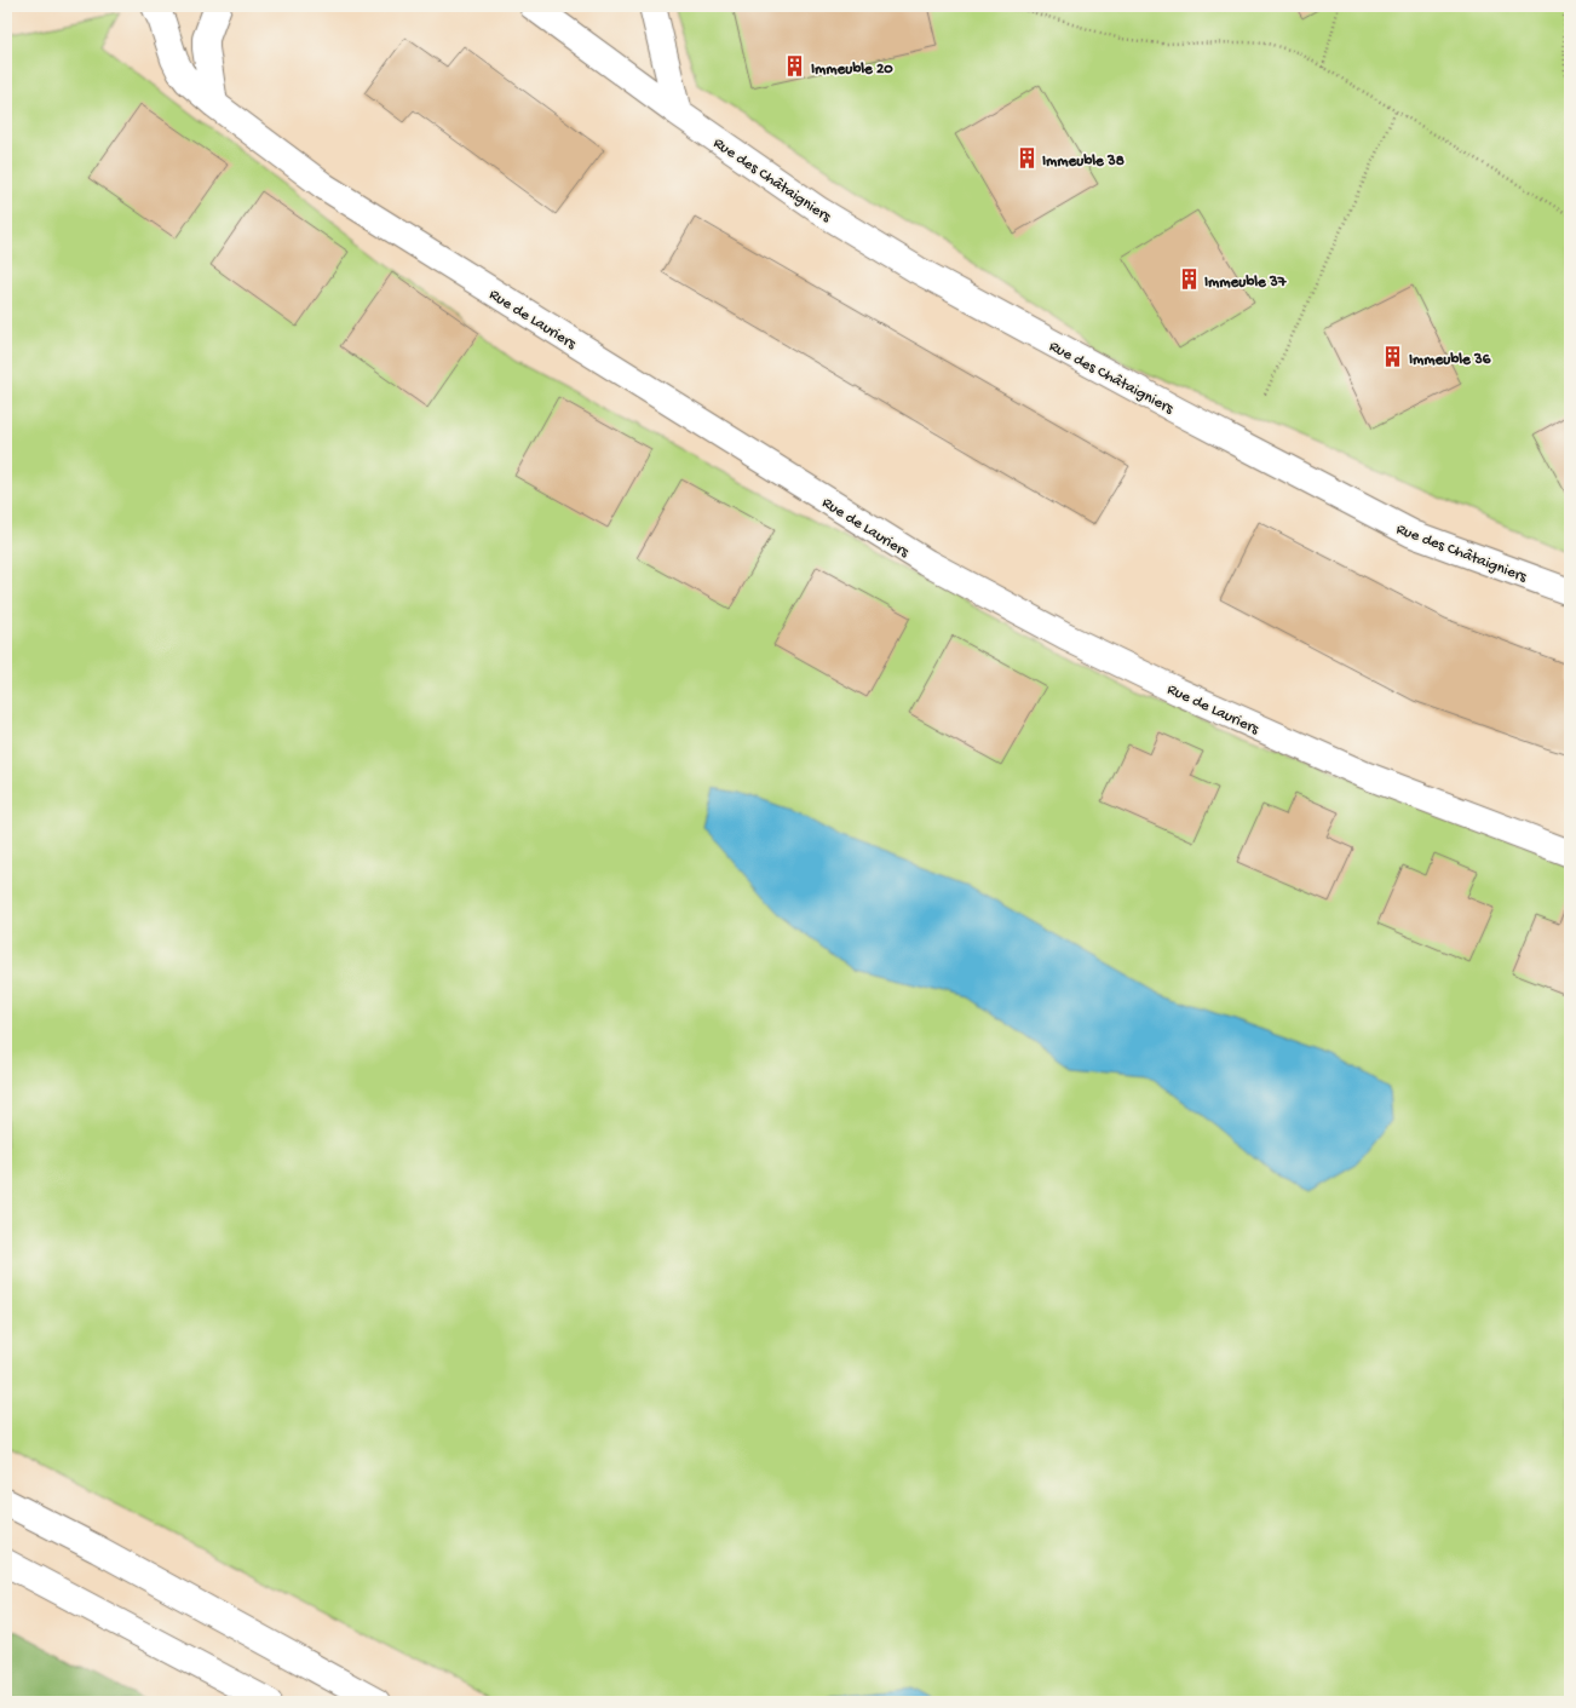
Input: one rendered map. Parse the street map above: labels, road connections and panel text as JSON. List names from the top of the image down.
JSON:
{
  "streets": {
    "street": ["Rue des Châtaigniers", "Rue de Lauriers"]
  },
  "places": {
    "building": [
      "Immeuble 20",
      "Immeuble 38",
      "Immeuble 37",
      "Immeuble 36"
    ]
  }
}
